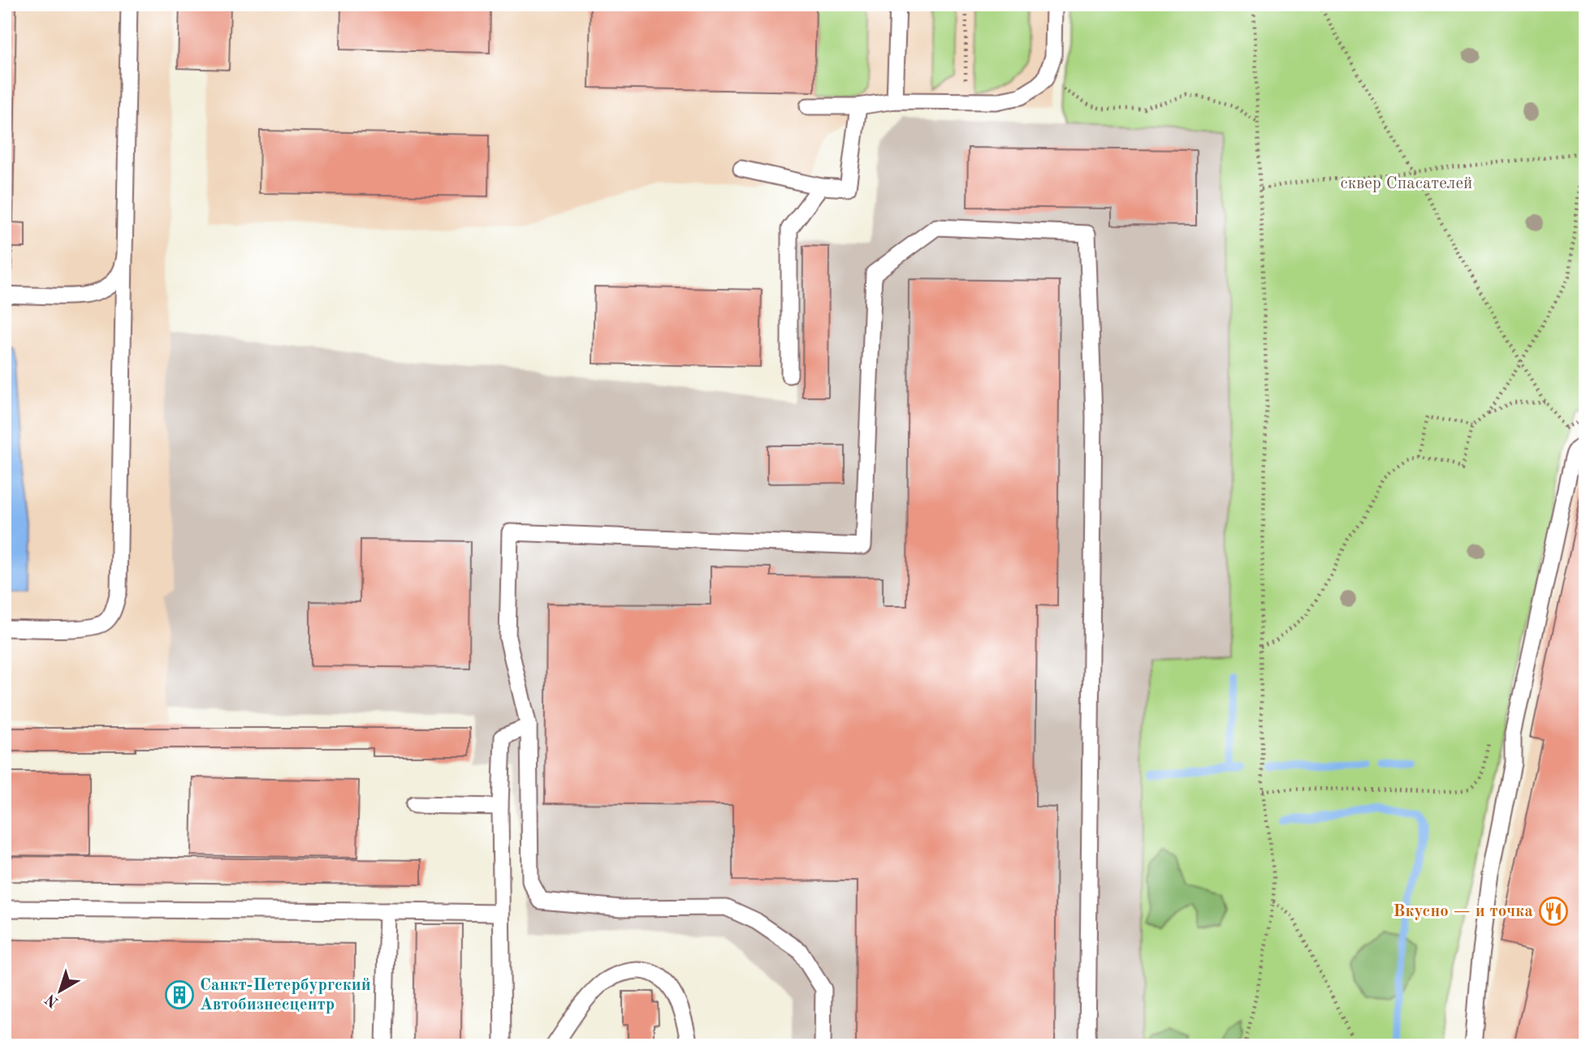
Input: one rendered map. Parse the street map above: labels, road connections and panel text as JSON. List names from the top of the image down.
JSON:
{
  "parks": ["cквер Спасателей"],
  "places": {
    "restaurant": ["Вкусно — и точка"],
    "building": ["Санкт-Петербургский Автобизнесцентр"]
  },
  "north": "bottom left"
}
